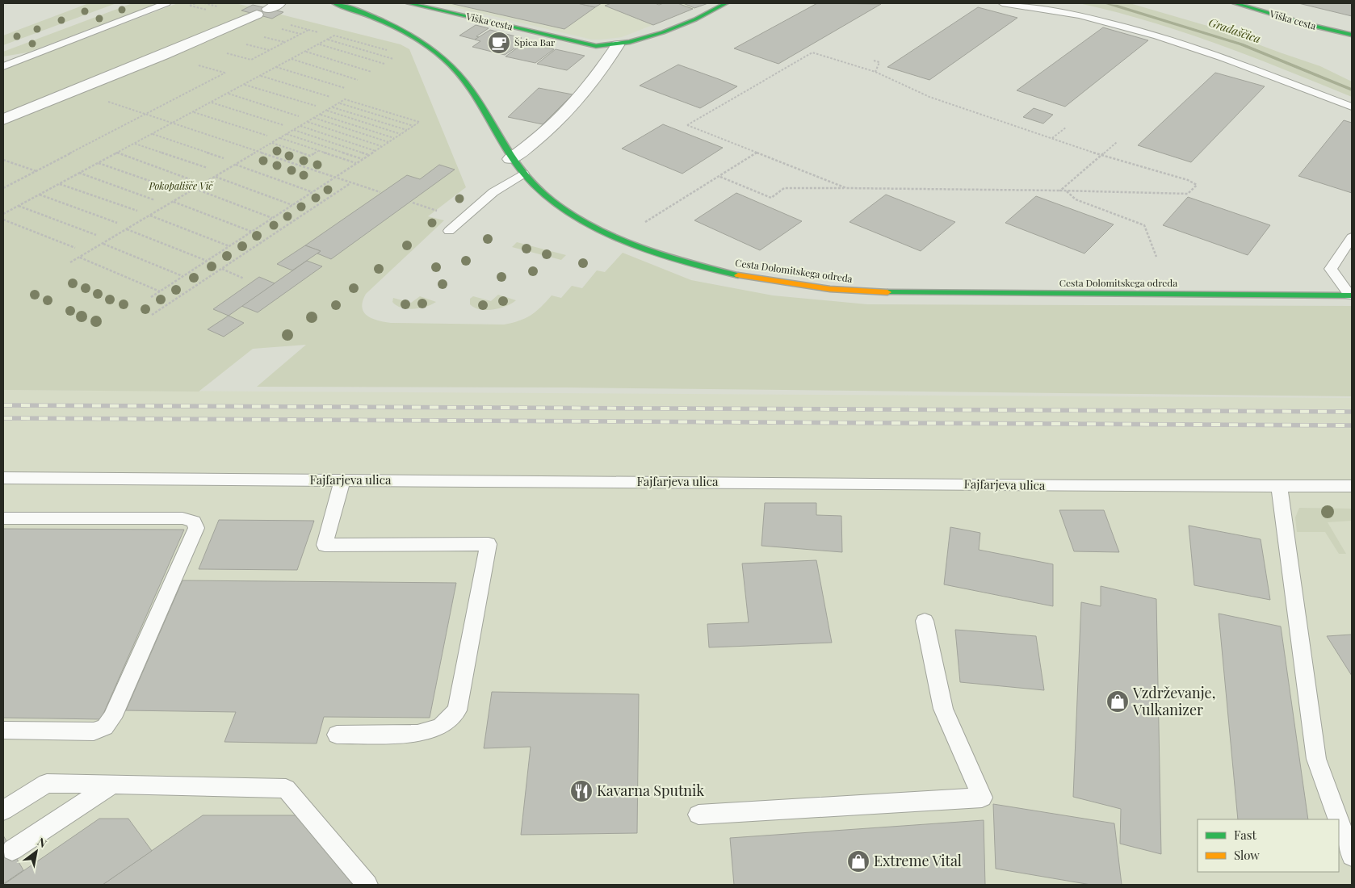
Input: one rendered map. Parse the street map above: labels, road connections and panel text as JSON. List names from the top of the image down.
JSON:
{
  "streets": {
    "street": ["Viška cesta", "Cesta Dolomitskega odreda"],
    "lane": ["Fajfarjeva ulica"]
  },
  "water": ["Gradaščica"],
  "parks": ["Pokopališče Vič"],
  "places": {
    "cafe": ["Špica Bar"],
    "shop": ["Vzdrževanje, Vulkanizer", "Extreme Vital"],
    "restaurant": ["Kavarna Sputnik"]
  },
  "legend": ["Fast", "Slow"],
  "north": "top right"
}
